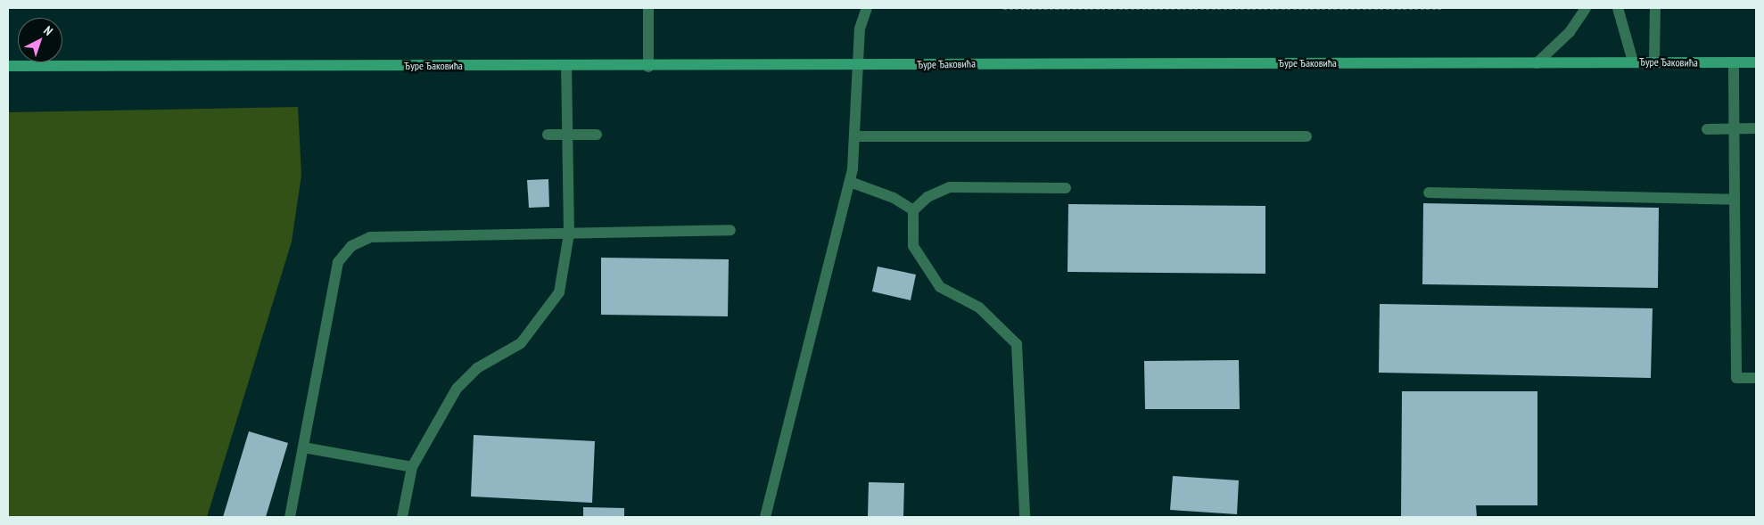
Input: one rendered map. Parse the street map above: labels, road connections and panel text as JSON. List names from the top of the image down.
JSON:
{
  "streets": {
    "street": ["Ђуре Ђаковића"]
  },
  "north": "top right"
}
